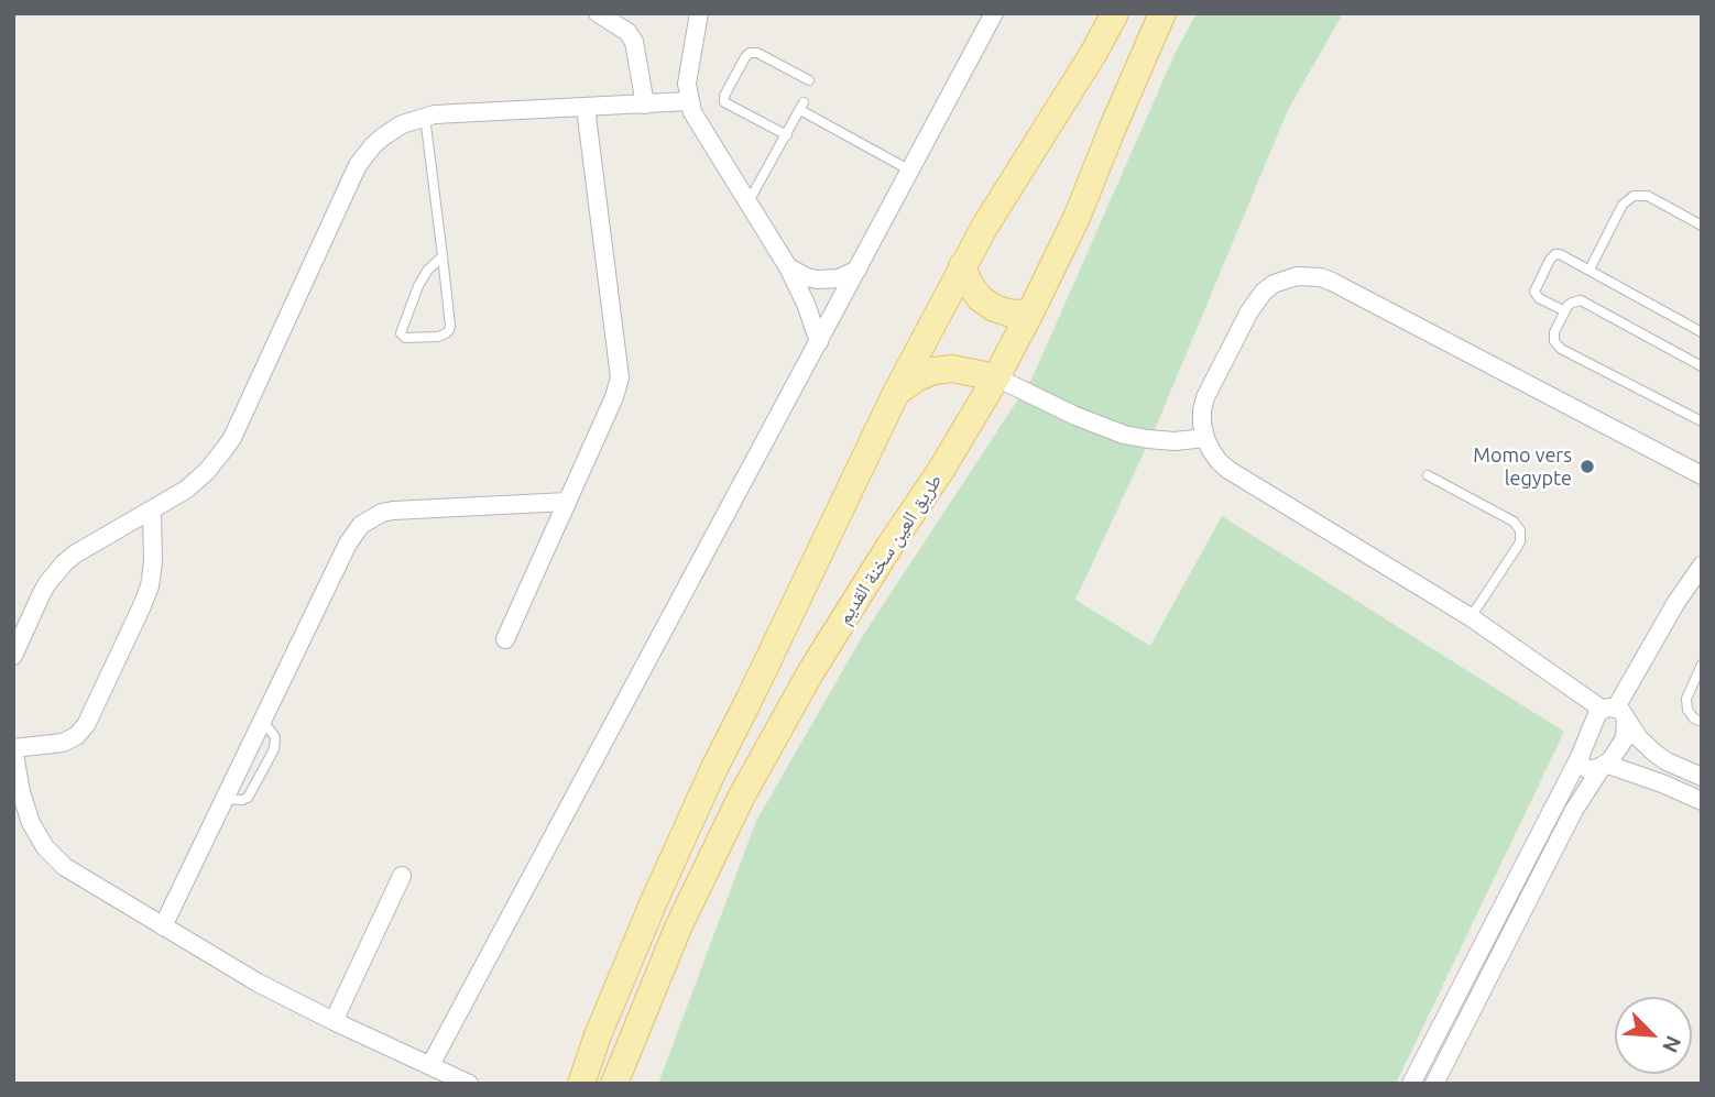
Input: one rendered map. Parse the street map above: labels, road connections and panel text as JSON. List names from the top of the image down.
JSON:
{
  "streets": {
    "main road": ["طريق العين سخنة القديم"]
  },
  "places": ["Momo vers legypte"],
  "north": "bottom right"
}
